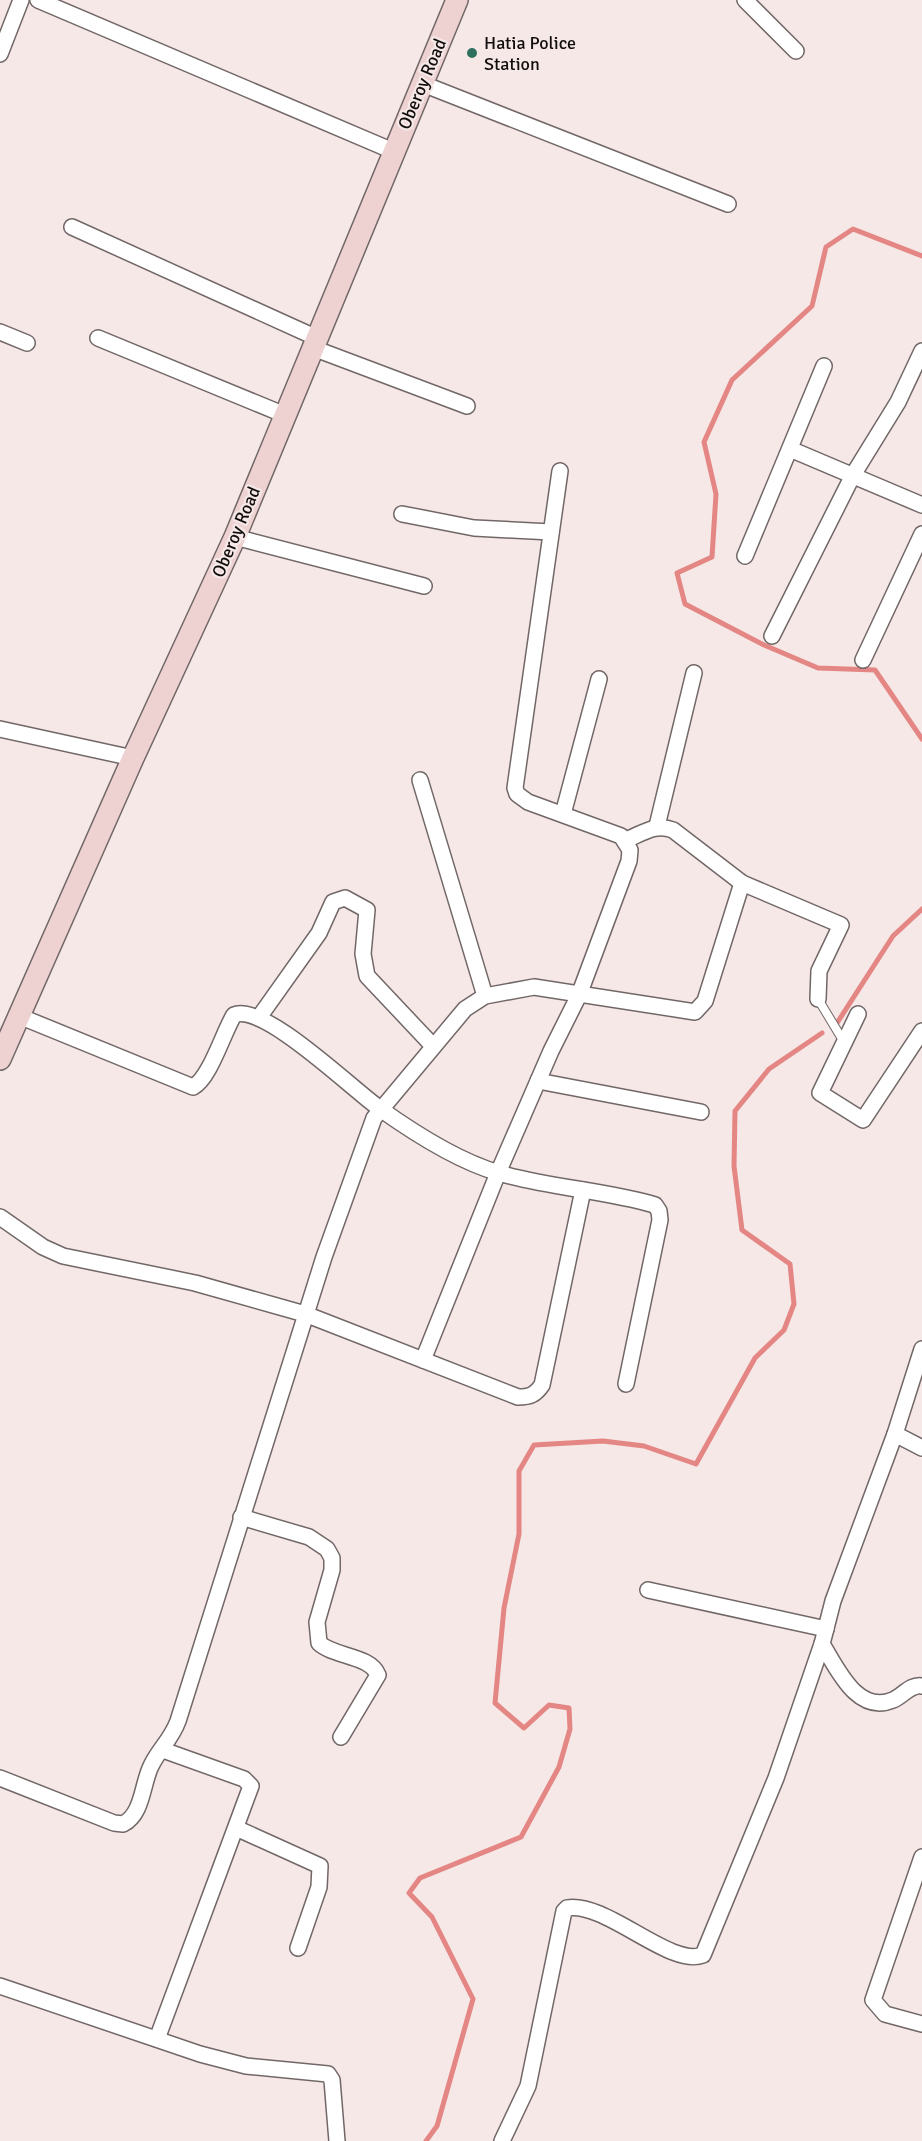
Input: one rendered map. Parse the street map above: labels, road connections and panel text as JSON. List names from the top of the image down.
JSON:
{
  "streets": {
    "street": ["Oberoy Road"]
  },
  "places": ["Hatia Police Station"]
}
